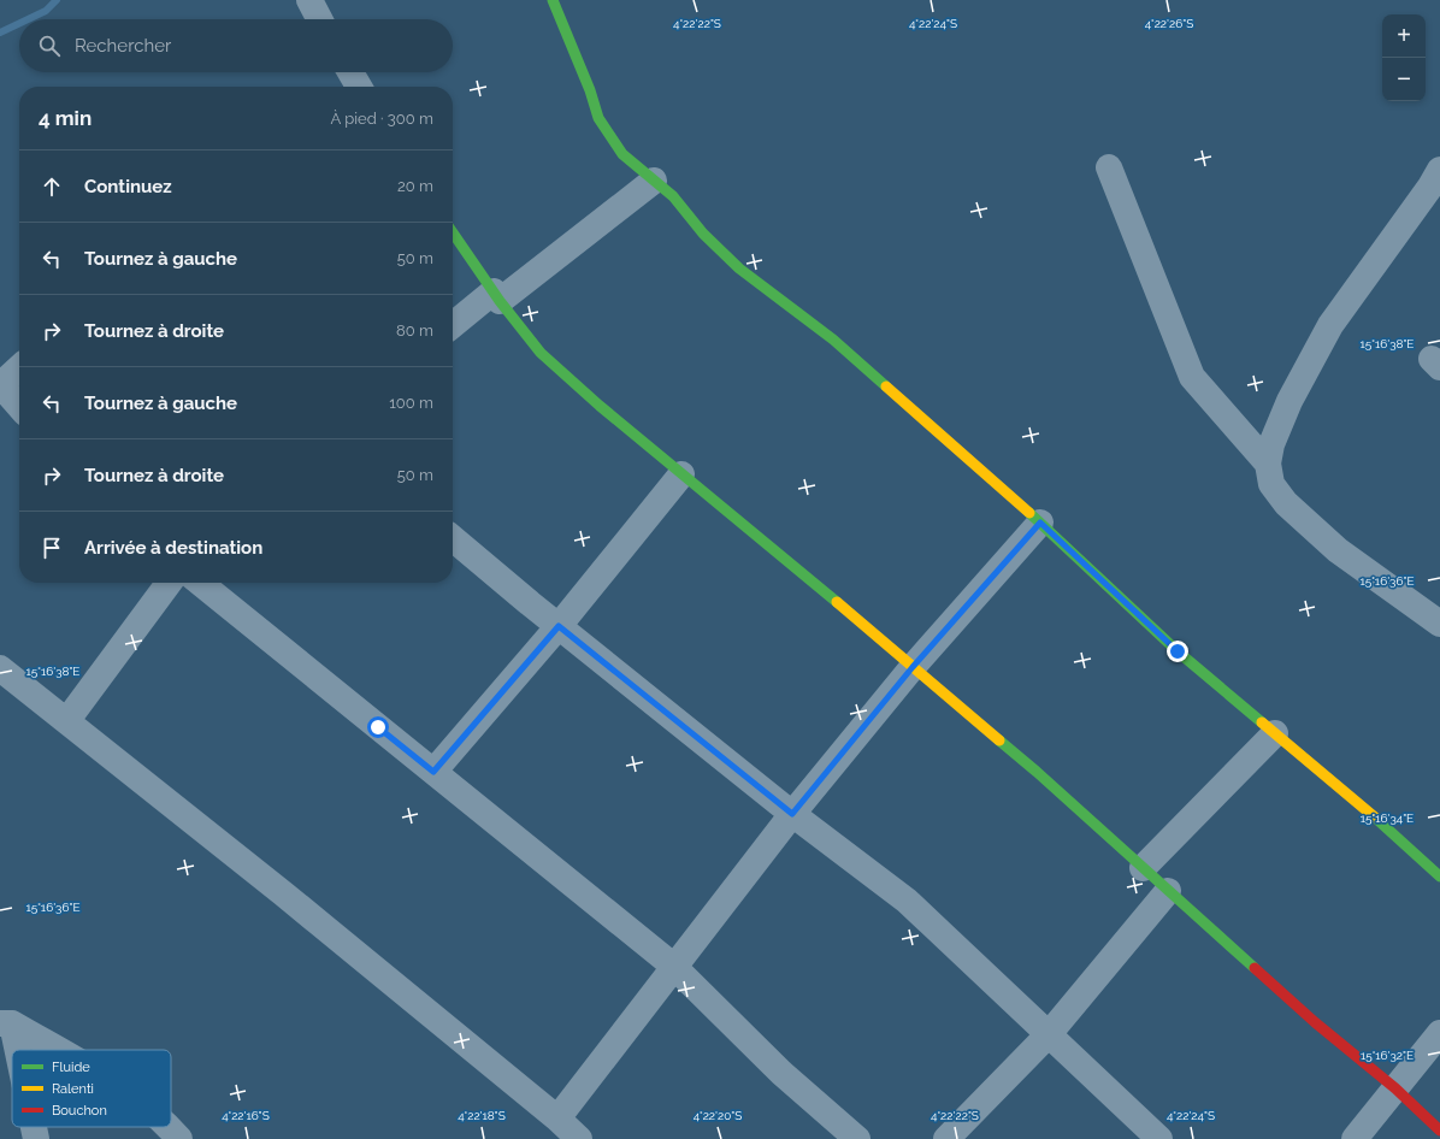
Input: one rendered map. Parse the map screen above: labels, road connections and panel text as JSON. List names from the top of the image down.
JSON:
{
  "legend": ["Fluide", "Ralenti", "Bouchon"],
  "page": {
    "map_buttons": ["+", "−"],
    "search": "Rechercher",
    "heading": ["4 min", "À pied · 300 m"],
    "list": [
      ["Continuez", "20 m"],
      ["Tournez à gauche", "50 m"],
      ["Tournez à droite", "80 m"],
      ["Tournez à gauche", "100 m"],
      ["Tournez à droite", "50 m"],
      "Arrivée à destination"
    ]
  },
  "coordinates": [
    "4°22'22\"S",
    "4°22'24\"S",
    "4°22'26\"S",
    "15°16'38\"E",
    "15°16'36\"E",
    "15°16'34\"E",
    "15°16'32\"E",
    "4°22'16\"S",
    "4°22'18\"S",
    "4°22'20\"S"
  ]
}
